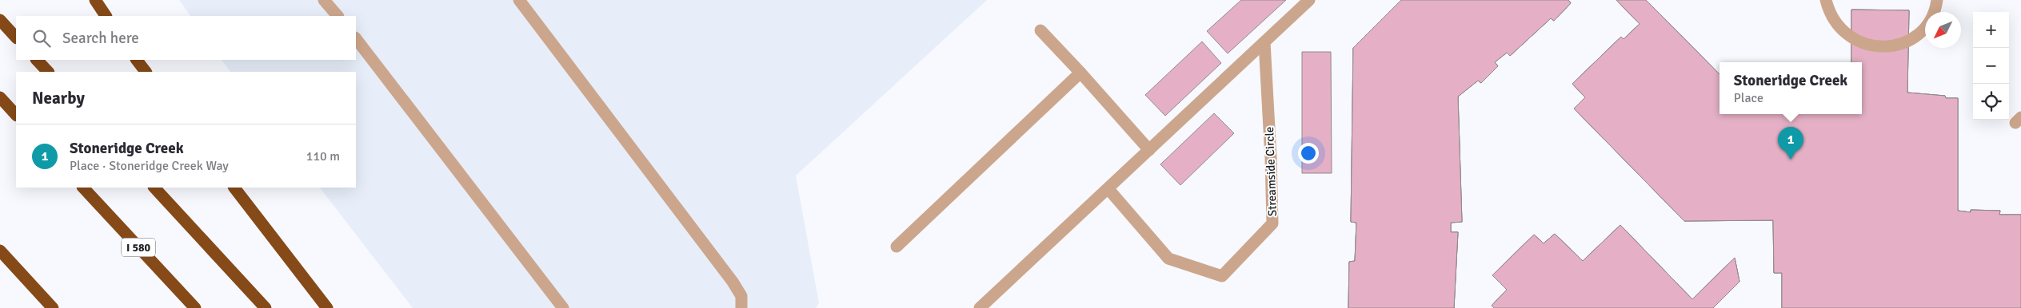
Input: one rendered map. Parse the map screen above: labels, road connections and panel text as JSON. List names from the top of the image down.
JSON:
{
  "streets": {
    "highway": ["I 580"],
    "street": ["Streamside Circle"]
  },
  "north": "bottom left",
  "page": {
    "map_buttons": ["+", "−"],
    "search": "Search here",
    "popup": ["Stoneridge Creek", "Place"],
    "heading": "Nearby",
    "list": [
      {
        "mark": "1",
        "name": "Stoneridge Creek",
        "note": "Place · Stoneridge Creek Way",
        "value": "110 m"
      }
    ],
    "pins": "1"
  }
}
